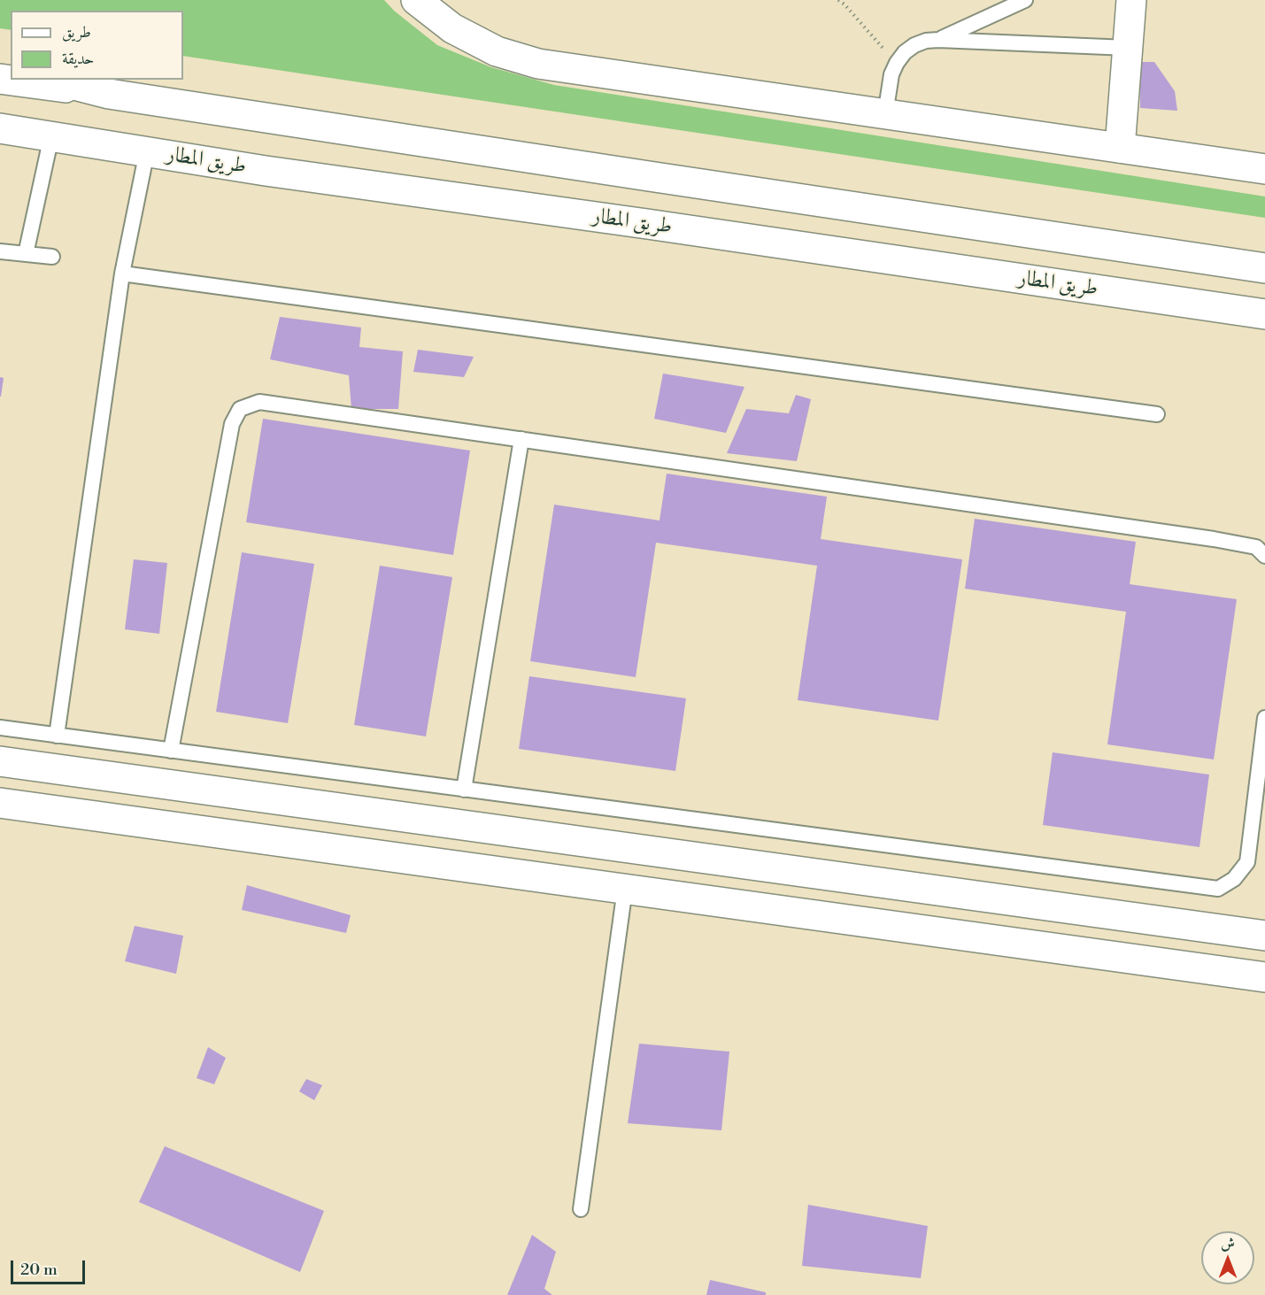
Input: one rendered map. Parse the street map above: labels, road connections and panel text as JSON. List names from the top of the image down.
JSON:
{
  "streets": {
    "main road": ["طريق المطار"]
  },
  "legend": ["طريق", "حديقة"],
  "scale_bar": "20 m",
  "north": "top"
}
